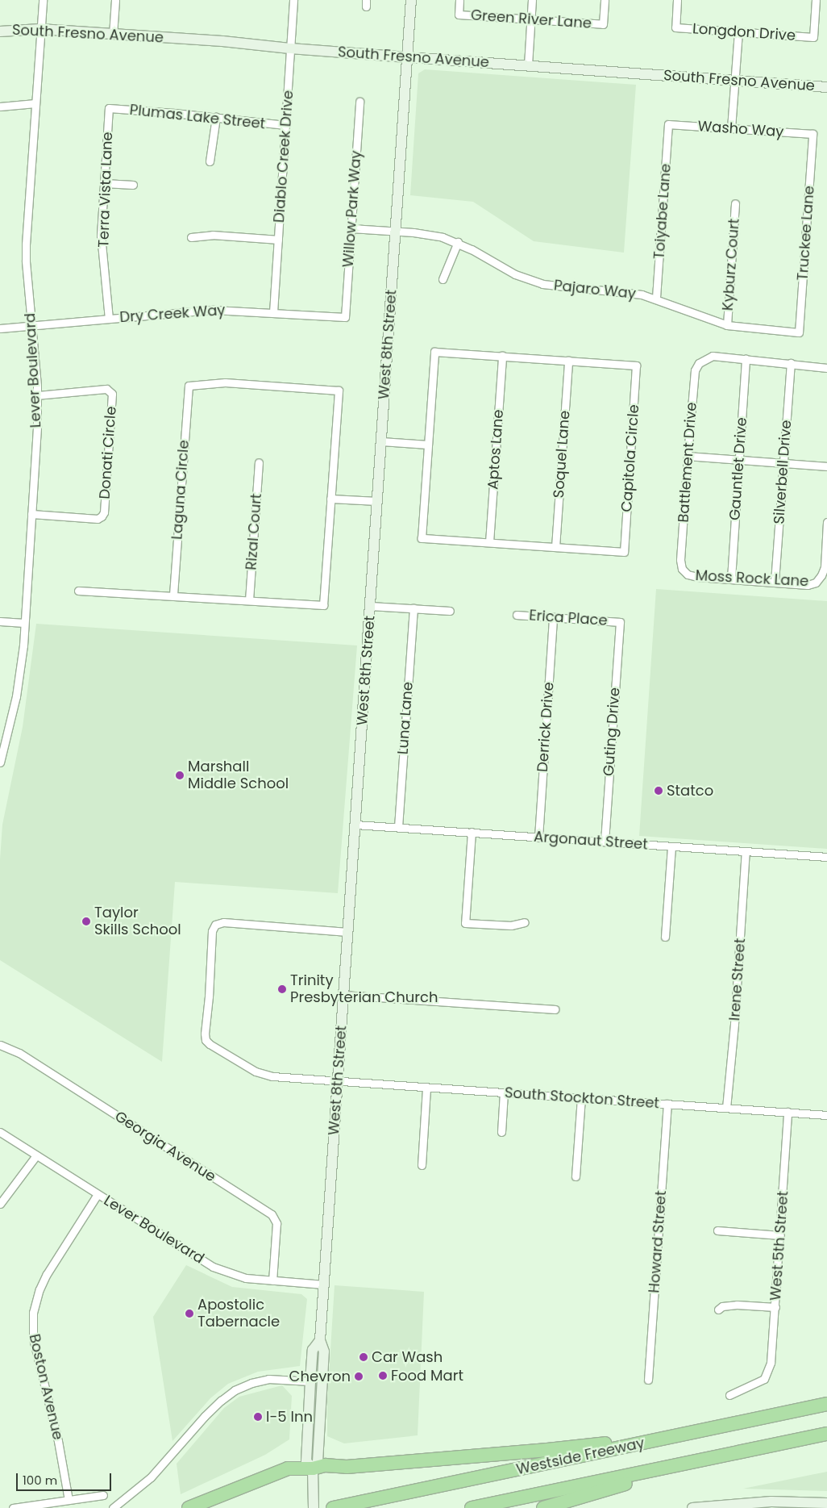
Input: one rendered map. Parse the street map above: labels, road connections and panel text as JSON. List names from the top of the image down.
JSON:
{
  "streets": {
    "highway": ["Westside Freeway"],
    "street": [
      "Green River Lane",
      "Longdon Drive",
      "South Fresno Avenue",
      "Plumas Lake Street",
      "Washo Way",
      "Diablo Creek Drive",
      "Terra Vista Lane",
      "Willow Park Way",
      "Toiyabe Lane",
      "Truckee Lane",
      "Kyburz Court",
      "Pajaro Way",
      "Dry Creek Way",
      "West 8th Street",
      "Lever Boulevard",
      "Aptos Lane",
      "Donati Circle",
      "Soquel Lane",
      "Capitola Circle",
      "Battlement Drive",
      "Gauntlet Drive",
      "Silverbell Drive",
      "Laguna Circle",
      "Rizal Court",
      "Moss Rock Lane",
      "Erica Place",
      "Luna Lane",
      "Derrick Drive",
      "Guting Drive",
      "Argonaut Street",
      "Irene Street",
      "South Stockton Street",
      "Georgia Avenue",
      "Howard Street",
      "West 5th Street",
      "Boston Avenue"
    ]
  },
  "crossings": [
    ["South Fresno Avenue", "Diablo Creek Drive"],
    ["South Fresno Avenue", "West 8th Street"],
    ["South Fresno Avenue", "Lever Boulevard"],
    ["Plumas Lake Street", "Diablo Creek Drive"],
    ["Plumas Lake Street", "Terra Vista Lane"],
    ["Washo Way", "Toiyabe Lane"],
    ["Washo Way", "Truckee Lane"],
    ["Diablo Creek Drive", "Dry Creek Way"],
    ["Terra Vista Lane", "Dry Creek Way"],
    ["Willow Park Way", "Pajaro Way"],
    ["Willow Park Way", "Dry Creek Way"],
    ["Toiyabe Lane", "Pajaro Way"],
    ["Truckee Lane", "Pajaro Way"],
    ["Kyburz Court", "Pajaro Way"],
    ["Pajaro Way", "West 8th Street"],
    ["Dry Creek Way", "Lever Boulevard"],
    ["West 8th Street", "Lever Boulevard"],
    ["West 8th Street", "Argonaut Street"],
    ["West 8th Street", "South Stockton Street"],
    ["Lever Boulevard", "Donati Circle"],
    ["Lever Boulevard", "Georgia Avenue"],
    ["Lever Boulevard", "Boston Avenue"],
    ["Aptos Lane", "Capitola Circle"],
    ["Soquel Lane", "Capitola Circle"],
    ["Battlement Drive", "Gauntlet Drive"],
    ["Battlement Drive", "Moss Rock Lane"],
    ["Gauntlet Drive", "Moss Rock Lane"],
    ["Silverbell Drive", "Moss Rock Lane"],
    ["Laguna Circle", "Rizal Court"],
    ["Erica Place", "Derrick Drive"],
    ["Erica Place", "Guting Drive"],
    ["Luna Lane", "Argonaut Street"],
    ["Derrick Drive", "Argonaut Street"],
    ["Guting Drive", "Argonaut Street"],
    ["Argonaut Street", "Irene Street"],
    ["Irene Street", "South Stockton Street"],
    ["South Stockton Street", "Howard Street"],
    ["South Stockton Street", "West 5th Street"]
  ],
  "places": [
    "Marshall Middle School",
    "Statco",
    "Taylor Skills School",
    "Trinity Presbyterian Church",
    "Apostolic Tabernacle",
    "Car Wash",
    "Food Mart",
    "Chevron",
    "I-5 Inn"
  ],
  "scale_bar": "100 m"
}
